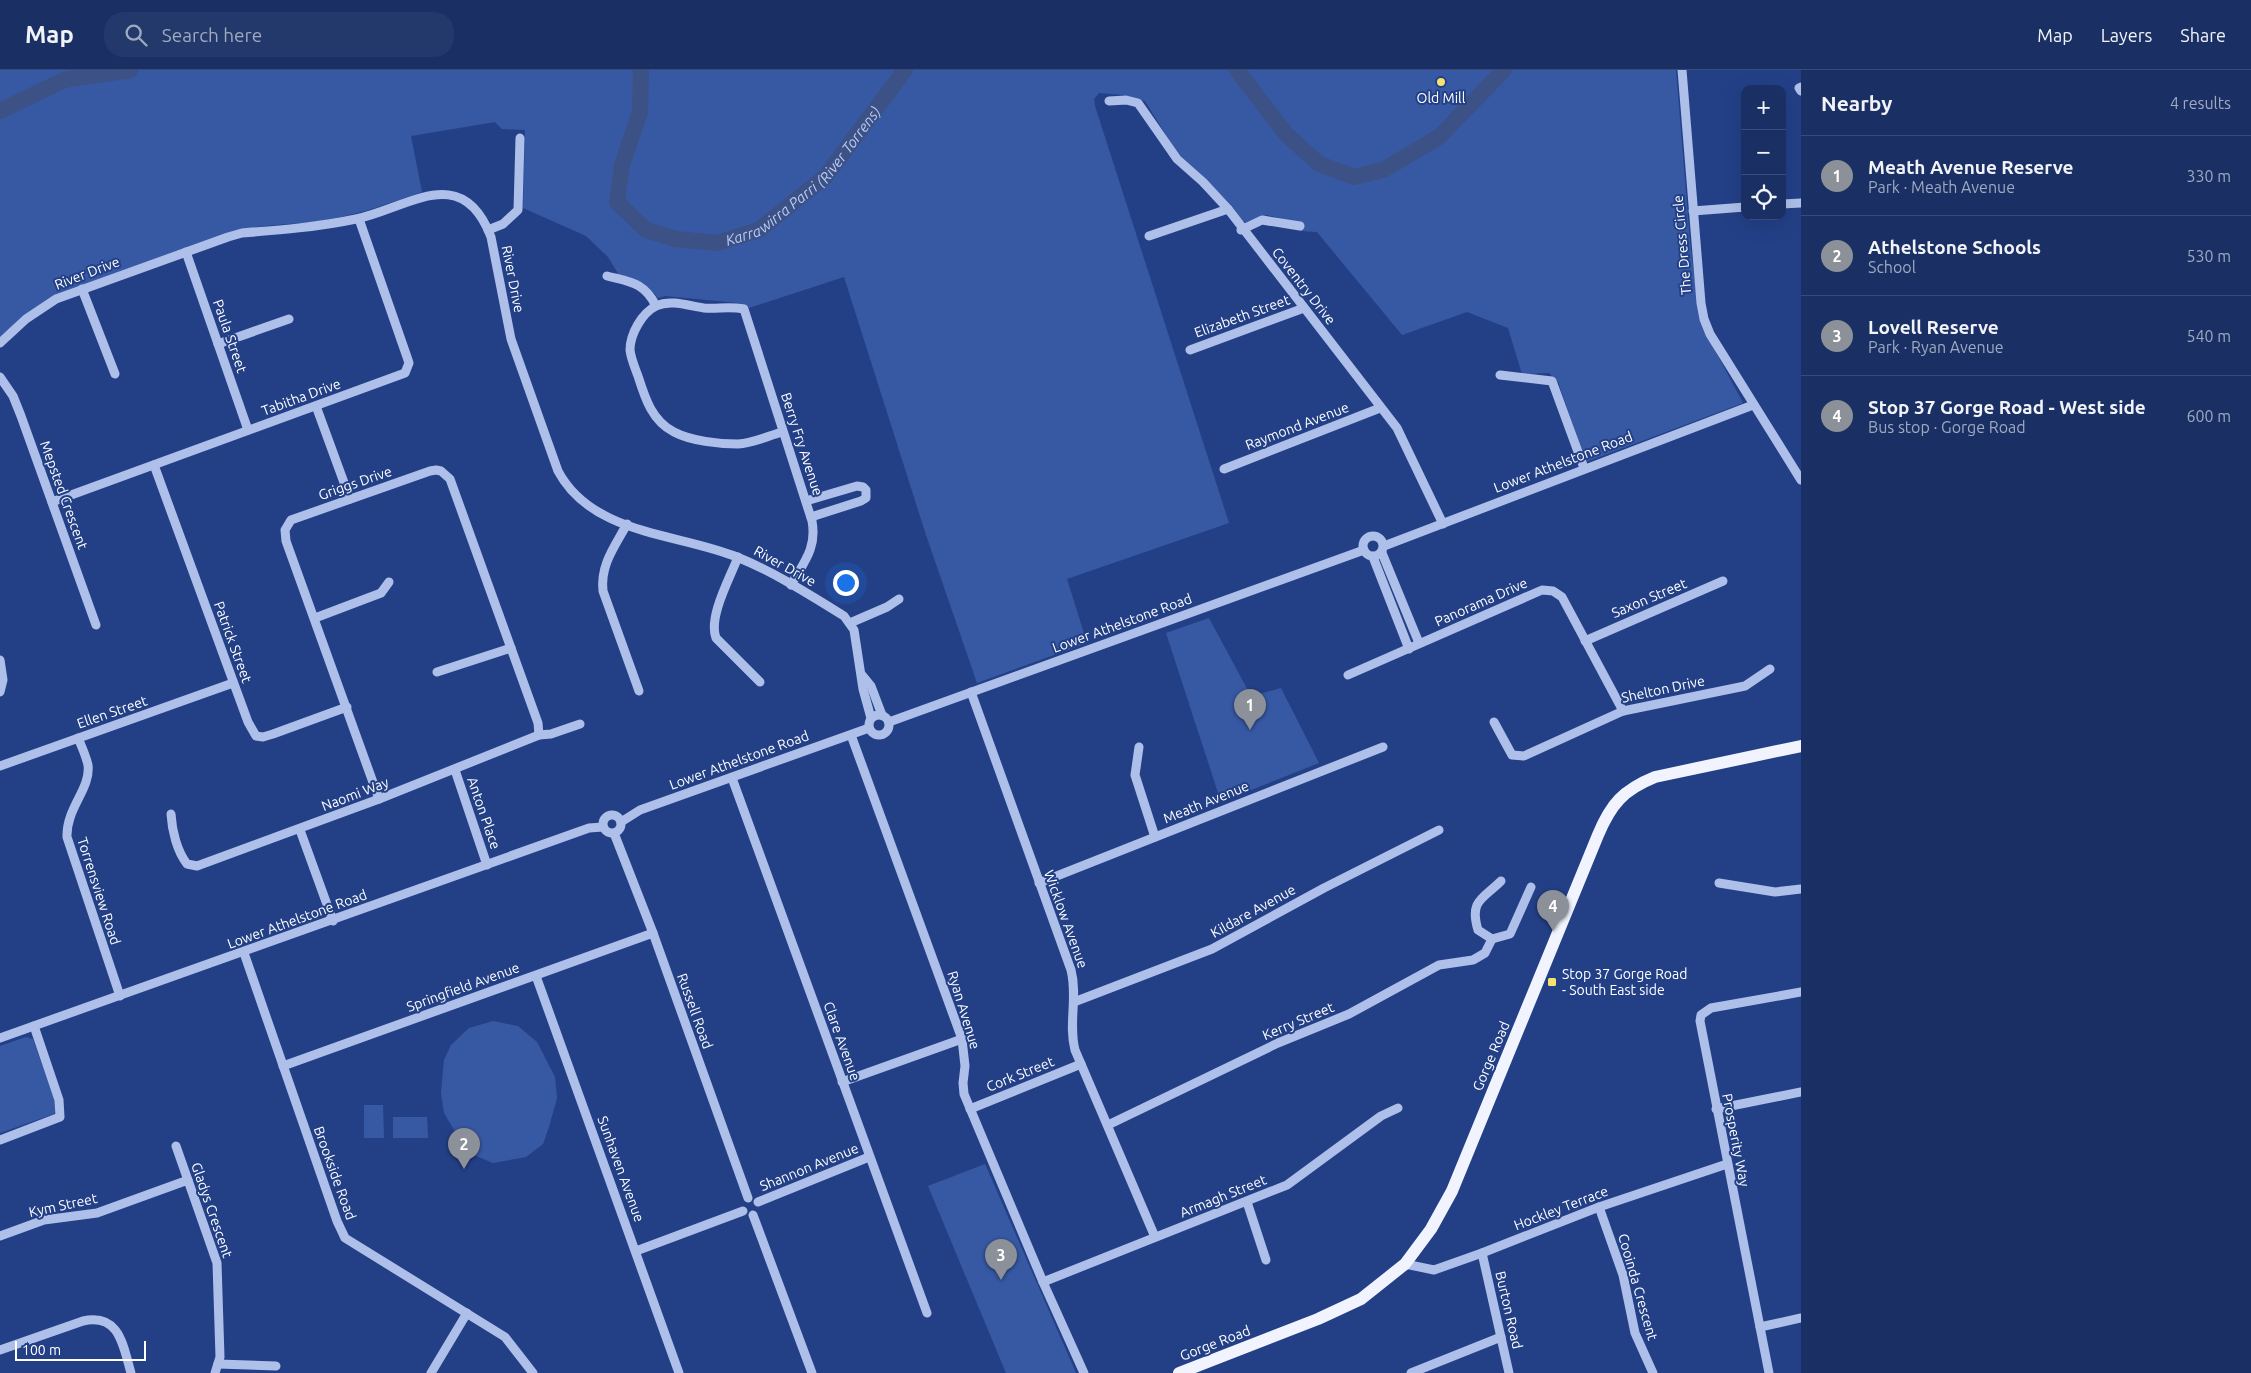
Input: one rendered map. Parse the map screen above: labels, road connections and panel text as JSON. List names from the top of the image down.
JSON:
{
  "streets": {
    "main road": ["Gorge Road"],
    "street": [
      "The Dress Circle",
      "River Drive",
      "Coventry Drive",
      "Elizabeth Street",
      "Paula Street",
      "Tabitha Drive",
      "Raymond Avenue",
      "Berry Fry Avenue",
      "Lower Athelstone Road",
      "Griggs Drive",
      "Mepsted Crescent",
      "Saxon Street",
      "Panorama Drive",
      "Patrick Street",
      "Shelton Drive",
      "Ellen Street",
      "Naomi Way",
      "Meath Avenue",
      "Anton Place",
      "Torrensview Road",
      "Kildare Avenue",
      "Wicklow Avenue",
      "Springfield Avenue",
      "Ryan Avenue",
      "Russell Road",
      "Kerry Street",
      "Clare Avenue",
      "Cork Street",
      "Prosperity Way",
      "Shannon Avenue",
      "Sunhaven Avenue",
      "Brookside Road",
      "Armagh Street",
      "Kym Street",
      "Hockley Terrace",
      "Gladys Crescent",
      "Cooinda Crescent",
      "Burton Road"
    ]
  },
  "crossings": [
    ["The Dress Circle", "Lower Athelstone Road"],
    ["River Drive", "Paula Street"],
    ["River Drive", "Tabitha Drive"],
    ["River Drive", "Berry Fry Avenue"],
    ["Coventry Drive", "Elizabeth Street"],
    ["Coventry Drive", "Raymond Avenue"],
    ["Coventry Drive", "Lower Athelstone Road"],
    ["Paula Street", "Tabitha Drive"],
    ["Tabitha Drive", "Mepsted Crescent"],
    ["Tabitha Drive", "Patrick Street"],
    ["Lower Athelstone Road", "Anton Place"],
    ["Lower Athelstone Road", "Torrensview Road"],
    ["Lower Athelstone Road", "Wicklow Avenue"],
    ["Lower Athelstone Road", "Ryan Avenue"],
    ["Lower Athelstone Road", "Russell Road"],
    ["Lower Athelstone Road", "Clare Avenue"],
    ["Lower Athelstone Road", "Brookside Road"],
    ["Griggs Drive", "Patrick Street"],
    ["Griggs Drive", "Naomi Way"],
    ["Saxon Street", "Panorama Drive"],
    ["Panorama Drive", "Shelton Drive"],
    ["Patrick Street", "Ellen Street"],
    ["Ellen Street", "Torrensview Road"],
    ["Naomi Way", "Anton Place"],
    ["Meath Avenue", "Wicklow Avenue"],
    ["Kildare Avenue", "Wicklow Avenue"],
    ["Wicklow Avenue", "Kerry Street"],
    ["Wicklow Avenue", "Cork Street"],
    ["Wicklow Avenue", "Armagh Street"],
    ["Springfield Avenue", "Russell Road"],
    ["Springfield Avenue", "Sunhaven Avenue"],
    ["Springfield Avenue", "Brookside Road"],
    ["Ryan Avenue", "Cork Street"],
    ["Ryan Avenue", "Armagh Street"],
    ["Russell Road", "Shannon Avenue"],
    ["Clare Avenue", "Shannon Avenue"],
    ["Gorge Road", "Hockley Terrace"],
    ["Prosperity Way", "Hockley Terrace"],
    ["Kym Street", "Gladys Crescent"],
    ["Hockley Terrace", "Cooinda Crescent"],
    ["Hockley Terrace", "Burton Road"]
  ],
  "water": ["Karrawirra Parri (River Torrens)"],
  "places": {
    "other": ["Old Mill"],
    "transit": ["Stop 37 Gorge Road - South East side"]
  },
  "scale_bar": "100 m",
  "page": {
    "header": "Map",
    "search": "Search here",
    "nav": ["Map", "Layers", "Share"],
    "heading": ["Nearby", "4 results"],
    "map_buttons": ["+", "−"],
    "list": [
      {
        "mark": "1",
        "name": "Meath Avenue Reserve",
        "note": "Park · Meath Avenue",
        "value": "330 m"
      },
      {
        "mark": "2",
        "name": "Athelstone Schools",
        "note": "School",
        "value": "530 m"
      },
      {
        "mark": "3",
        "name": "Lovell Reserve",
        "note": "Park · Ryan Avenue",
        "value": "540 m"
      },
      {
        "mark": "4",
        "name": "Stop 37 Gorge Road - West side",
        "note": "Bus stop · Gorge Road",
        "value": "600 m"
      }
    ],
    "pins": [
      "1",
      "4",
      "2",
      "3"
    ],
    "scale": "100 m"
  }
}
